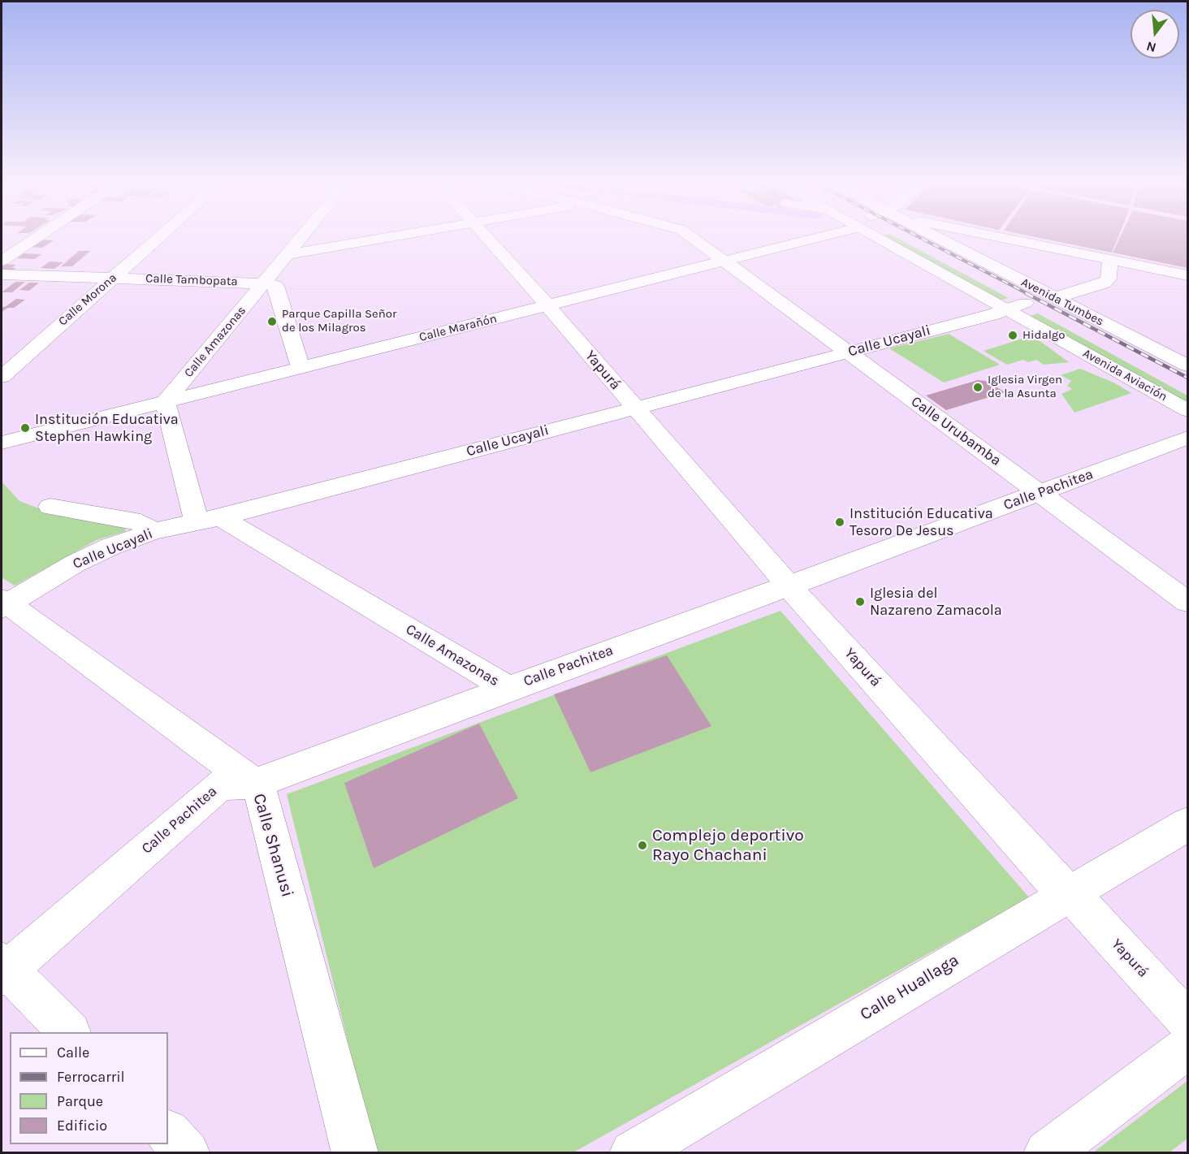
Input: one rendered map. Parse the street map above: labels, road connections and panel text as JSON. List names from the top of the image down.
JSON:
{
  "streets": {
    "street": [
      "Calle Tambopata",
      "Calle Morona",
      "Avenida Tumbes",
      "Calle Marañón",
      "Calle Ucayali",
      "Calle Amazonas",
      "Yapurá",
      "Avenida Aviación",
      "Calle Urubamba",
      "Calle Pachitea",
      "Calle Shanusi",
      "Calle Huallaga"
    ]
  },
  "crossings": [
    ["Calle Tambopata", "Calle Morona"],
    ["Calle Tambopata", "Calle Amazonas"],
    ["Calle Marañón", "Calle Amazonas"],
    ["Calle Marañón", "Yapurá"],
    ["Calle Marañón", "Calle Urubamba"],
    ["Calle Ucayali", "Calle Amazonas"],
    ["Calle Ucayali", "Yapurá"],
    ["Calle Ucayali", "Avenida Aviación"],
    ["Calle Ucayali", "Calle Urubamba"],
    ["Calle Ucayali", "Calle Shanusi"],
    ["Calle Amazonas", "Calle Pachitea"],
    ["Yapurá", "Calle Pachitea"],
    ["Yapurá", "Calle Huallaga"],
    ["Calle Urubamba", "Calle Pachitea"],
    ["Calle Pachitea", "Calle Shanusi"]
  ],
  "places": [
    "Parque Capilla Señor de los Milagros",
    "Hidalgo",
    "Iglesia Virgen de la Asunta",
    "Institución Educativa Stephen Hawking",
    "Institución Educativa Tesoro De Jesus",
    "Iglesia del Nazareno Zamacola",
    "Complejo deportivo Rayo Chachani"
  ],
  "legend": [
    "Calle",
    "Ferrocarril",
    "Parque",
    "Edificio"
  ],
  "north": "bottom"
}
